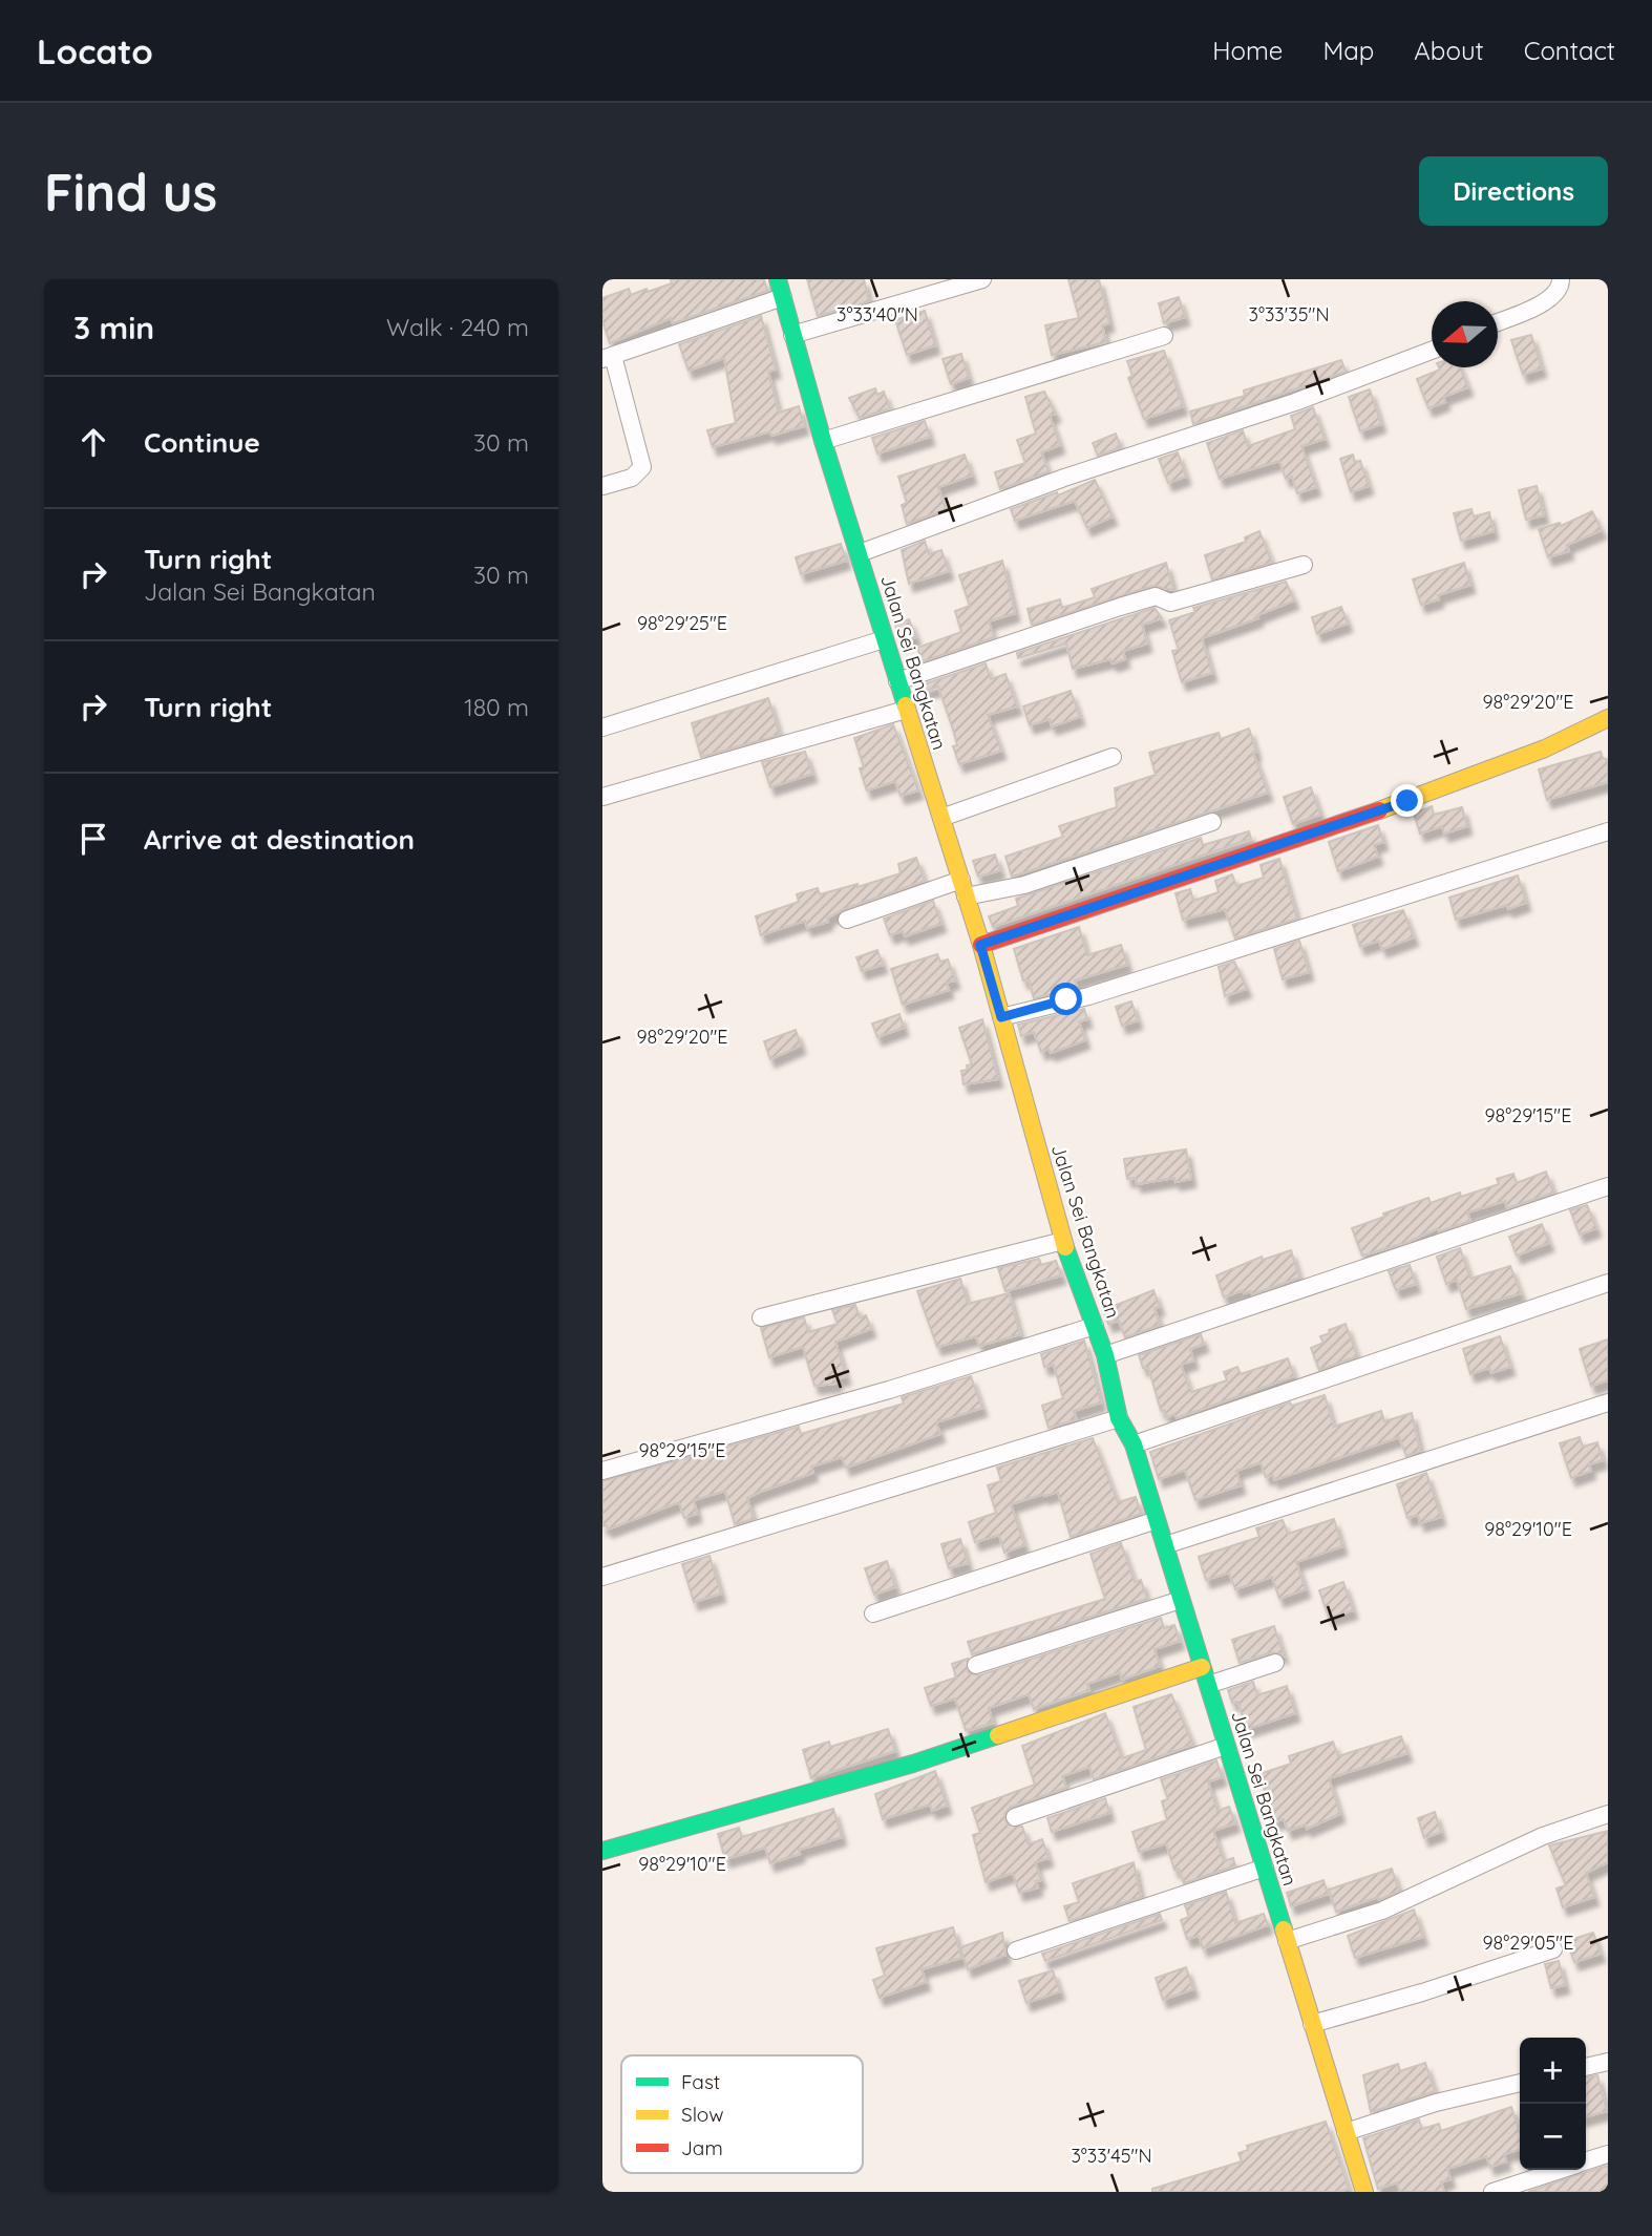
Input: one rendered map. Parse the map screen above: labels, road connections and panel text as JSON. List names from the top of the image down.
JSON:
{
  "streets": {
    "street": ["Jalan Sei Bangkatan"]
  },
  "legend": ["Fast", "Slow", "Jam"],
  "north": "left",
  "page": {
    "header": "Locato",
    "nav": [
      "Home",
      "Map",
      "About",
      "Contact"
    ],
    "buttons": "Directions",
    "title": "Find us",
    "heading": ["3 min", "Walk · 240 m"],
    "list": [
      ["Continue", "30 m"],
      ["Turn right", "Jalan Sei Bangkatan", "30 m"],
      ["Turn right", "180 m"],
      "Arrive at destination"
    ],
    "map_buttons": ["+", "−"]
  },
  "coordinates": [
    "3°33'35\"N",
    "3°33'40\"N",
    "98°29'25\"E",
    "98°29'20\"E",
    "98°29'15\"E",
    "98°29'10\"E",
    "98°29'05\"E",
    "3°33'45\"N"
  ]
}
